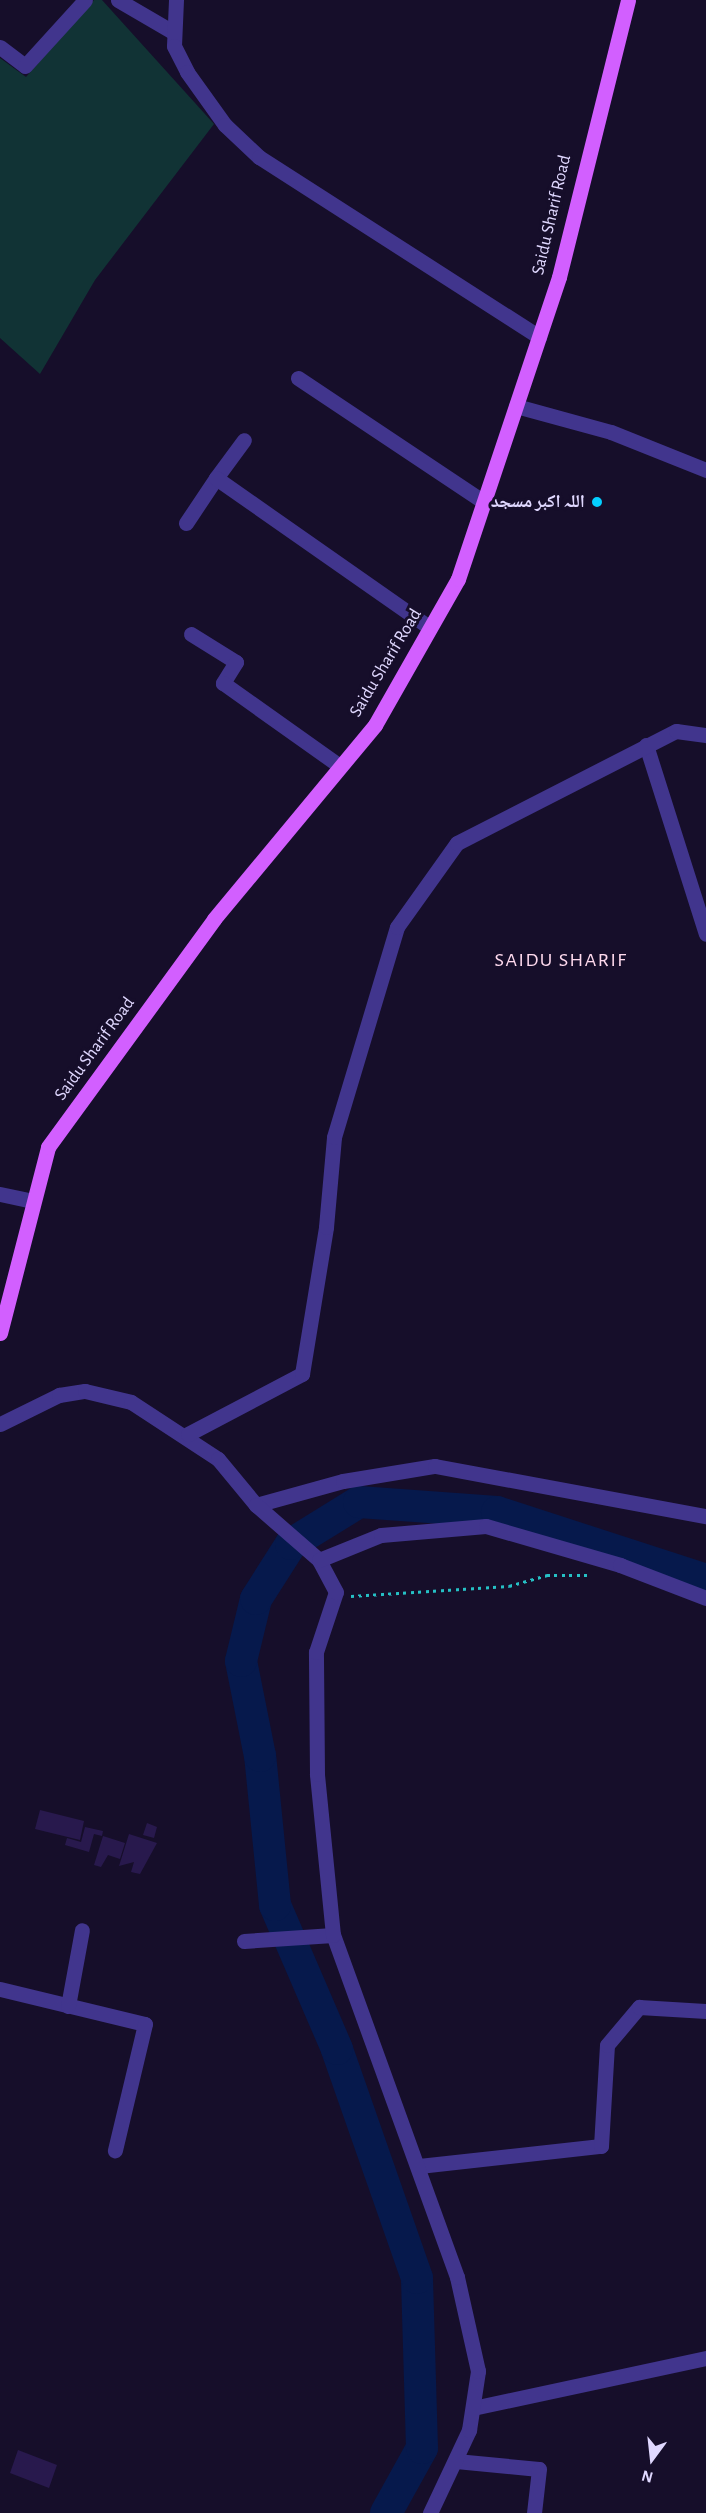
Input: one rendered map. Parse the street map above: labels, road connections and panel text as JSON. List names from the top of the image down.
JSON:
{
  "streets": {
    "main road": ["Saidu Sharif Road"]
  },
  "districts": ["SAIDU SHARIF"],
  "places": ["اللہ اکبر مسجد"],
  "north": "bottom"
}
